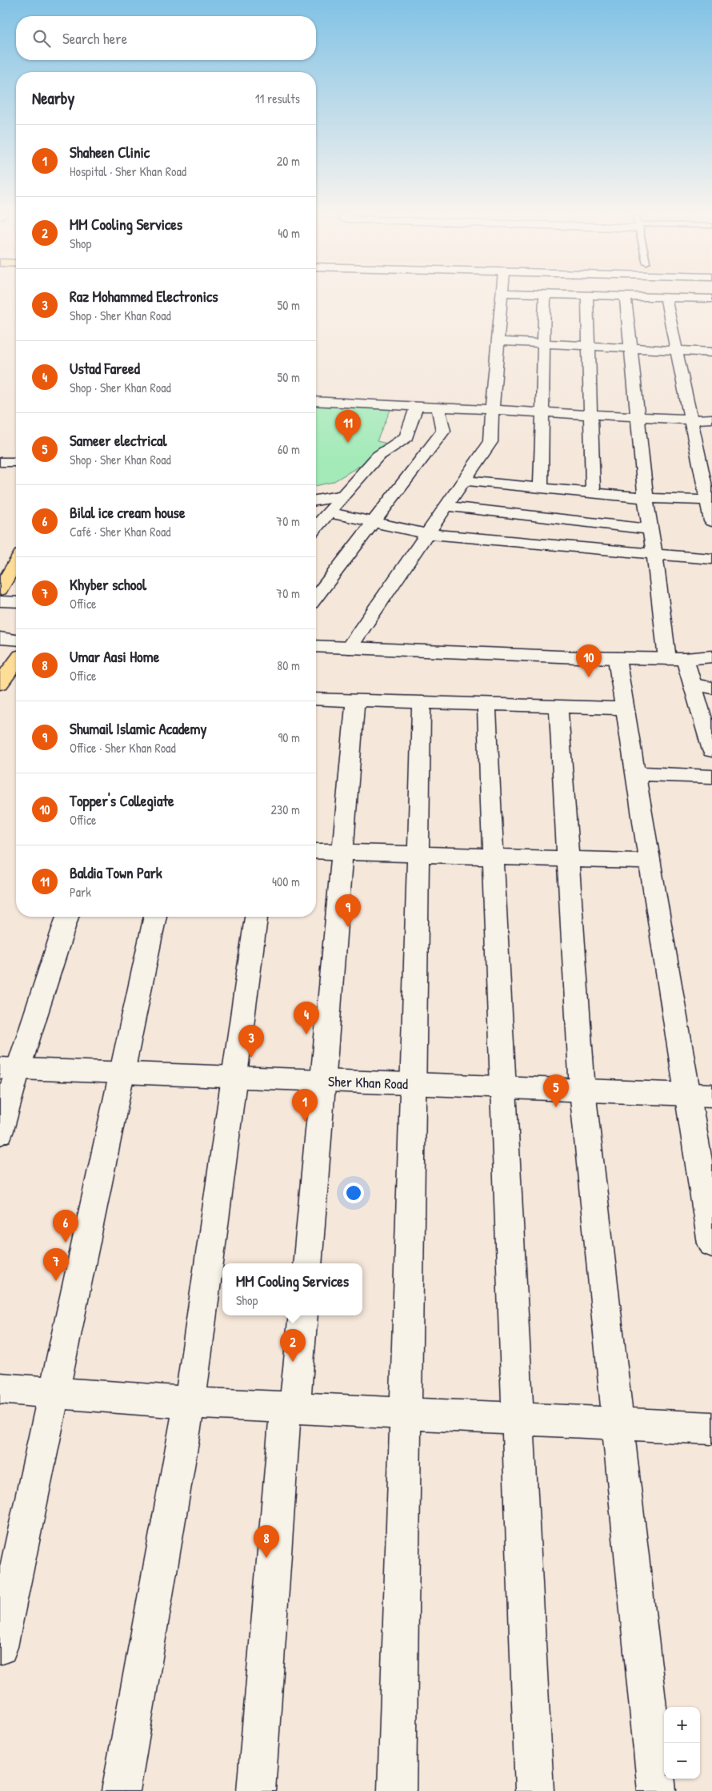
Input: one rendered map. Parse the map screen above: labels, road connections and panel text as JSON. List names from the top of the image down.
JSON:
{
  "streets": {
    "street": ["Sher Khan Road"]
  },
  "page": {
    "search": "Search here",
    "heading": ["Nearby", "11 results"],
    "list": [
      {
        "mark": "1",
        "name": "Shaheen Clinic",
        "note": "Hospital · Sher Khan Road",
        "value": "20 m"
      },
      {
        "mark": "2",
        "name": "MM Cooling Services",
        "note": "Shop",
        "value": "40 m"
      },
      {
        "mark": "3",
        "name": "Raz Mohammed Electronics",
        "note": "Shop · Sher Khan Road",
        "value": "50 m"
      },
      {
        "mark": "4",
        "name": "Ustad Fareed",
        "note": "Shop · Sher Khan Road",
        "value": "50 m"
      },
      {
        "mark": "5",
        "name": "Sameer electrical",
        "note": "Shop · Sher Khan Road",
        "value": "60 m"
      },
      {
        "mark": "6",
        "name": "Bilal ice cream house",
        "note": "Café · Sher Khan Road",
        "value": "70 m"
      },
      {
        "mark": "7",
        "name": "Khyber school",
        "note": "Office",
        "value": "70 m"
      },
      {
        "mark": "8",
        "name": "Umar Aasi Home",
        "note": "Office",
        "value": "80 m"
      },
      {
        "mark": "9",
        "name": "Shumail Islamic Academy",
        "note": "Office · Sher Khan Road",
        "value": "90 m"
      },
      {
        "mark": "10",
        "name": "Topper's Collegiate",
        "note": "Office",
        "value": "230 m"
      },
      {
        "mark": "11",
        "name": "Baldia Town Park",
        "note": "Park",
        "value": "400 m"
      }
    ],
    "pins": [
      "11",
      "10",
      "9",
      "4",
      "3",
      "5",
      "1",
      "6",
      "7",
      "2",
      "8"
    ],
    "popup": ["MM Cooling Services", "Shop"],
    "map_buttons": ["+", "−"]
  }
}
